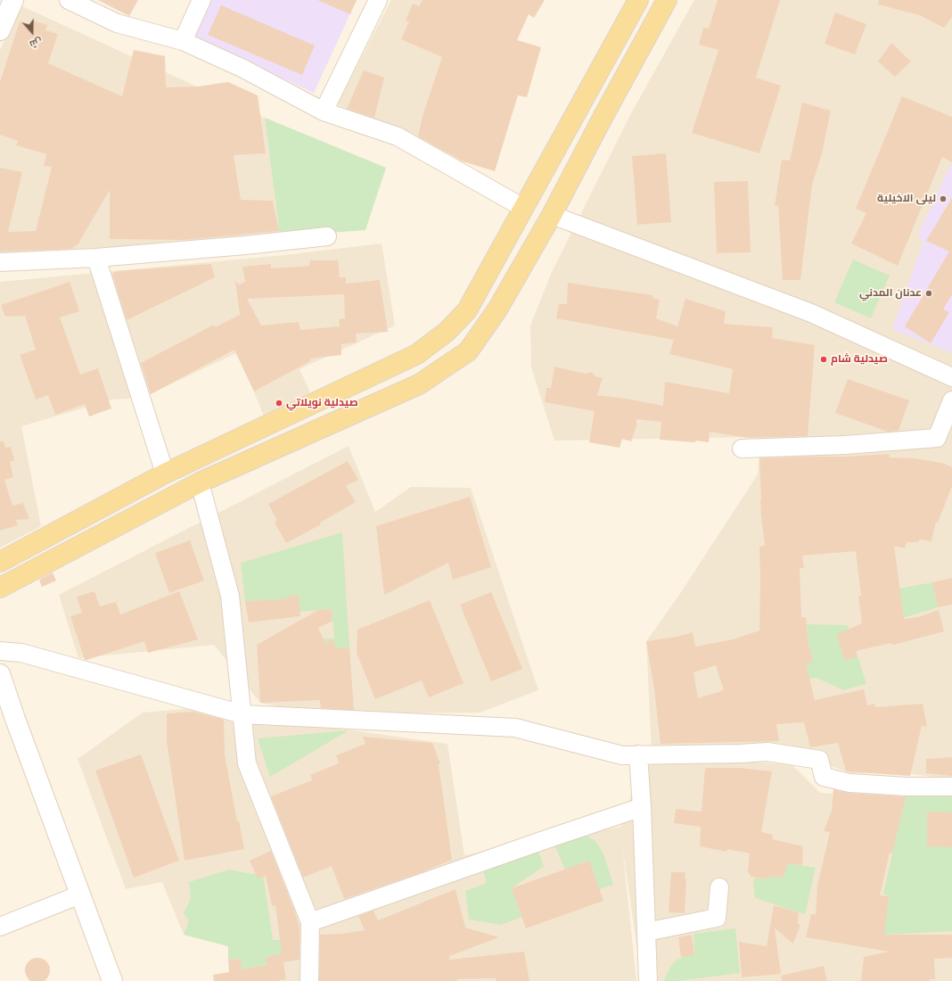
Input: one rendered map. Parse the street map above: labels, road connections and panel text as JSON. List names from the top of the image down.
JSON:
{
  "places": [
    "ليلى الاخيلية",
    "عدنان المدني",
    "صيدلية شام",
    "صيدلية نويلاتي"
  ],
  "north": "bottom"
}
